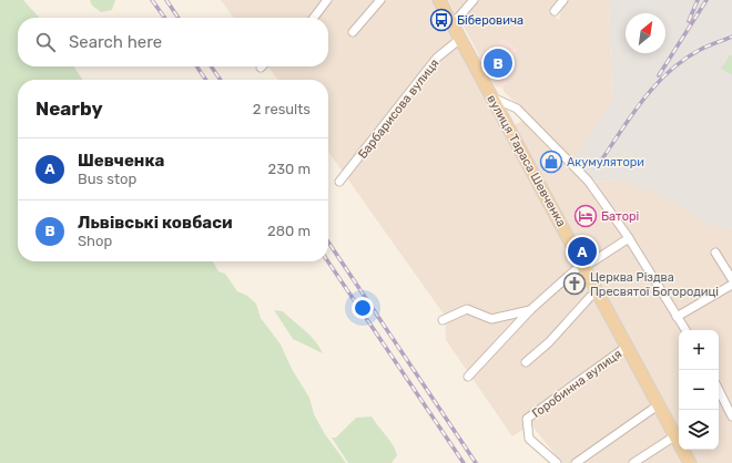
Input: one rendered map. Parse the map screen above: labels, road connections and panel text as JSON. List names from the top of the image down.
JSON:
{
  "streets": {
    "main road": ["вулиця Тараса Шевченка"],
    "street": ["Барбарисова вулиця", "Горобинна вулиця"]
  },
  "crossings": [
    ["Барбарисова вулиця", "вулиця Тараса Шевченка"],
    ["вулиця Тараса Шевченка", "Горобинна вулиця"]
  ],
  "places": {
    "bus stop": ["Біберовича"],
    "shop": ["Акумулятори"],
    "hotel": ["Баторі"],
    "church": ["Церква Різдва Пресвятої Богородиці"]
  },
  "north": "top right",
  "page": {
    "search": "Search here",
    "pins": ["B", "A"],
    "heading": ["Nearby", "2 results"],
    "list": [
      {
        "mark": "A",
        "name": "Шевченка",
        "note": "Bus stop",
        "value": "230 m"
      },
      {
        "mark": "B",
        "name": "Львівські ковбаси",
        "note": "Shop",
        "value": "280 m"
      }
    ],
    "map_buttons": ["+", "−"]
  }
}
